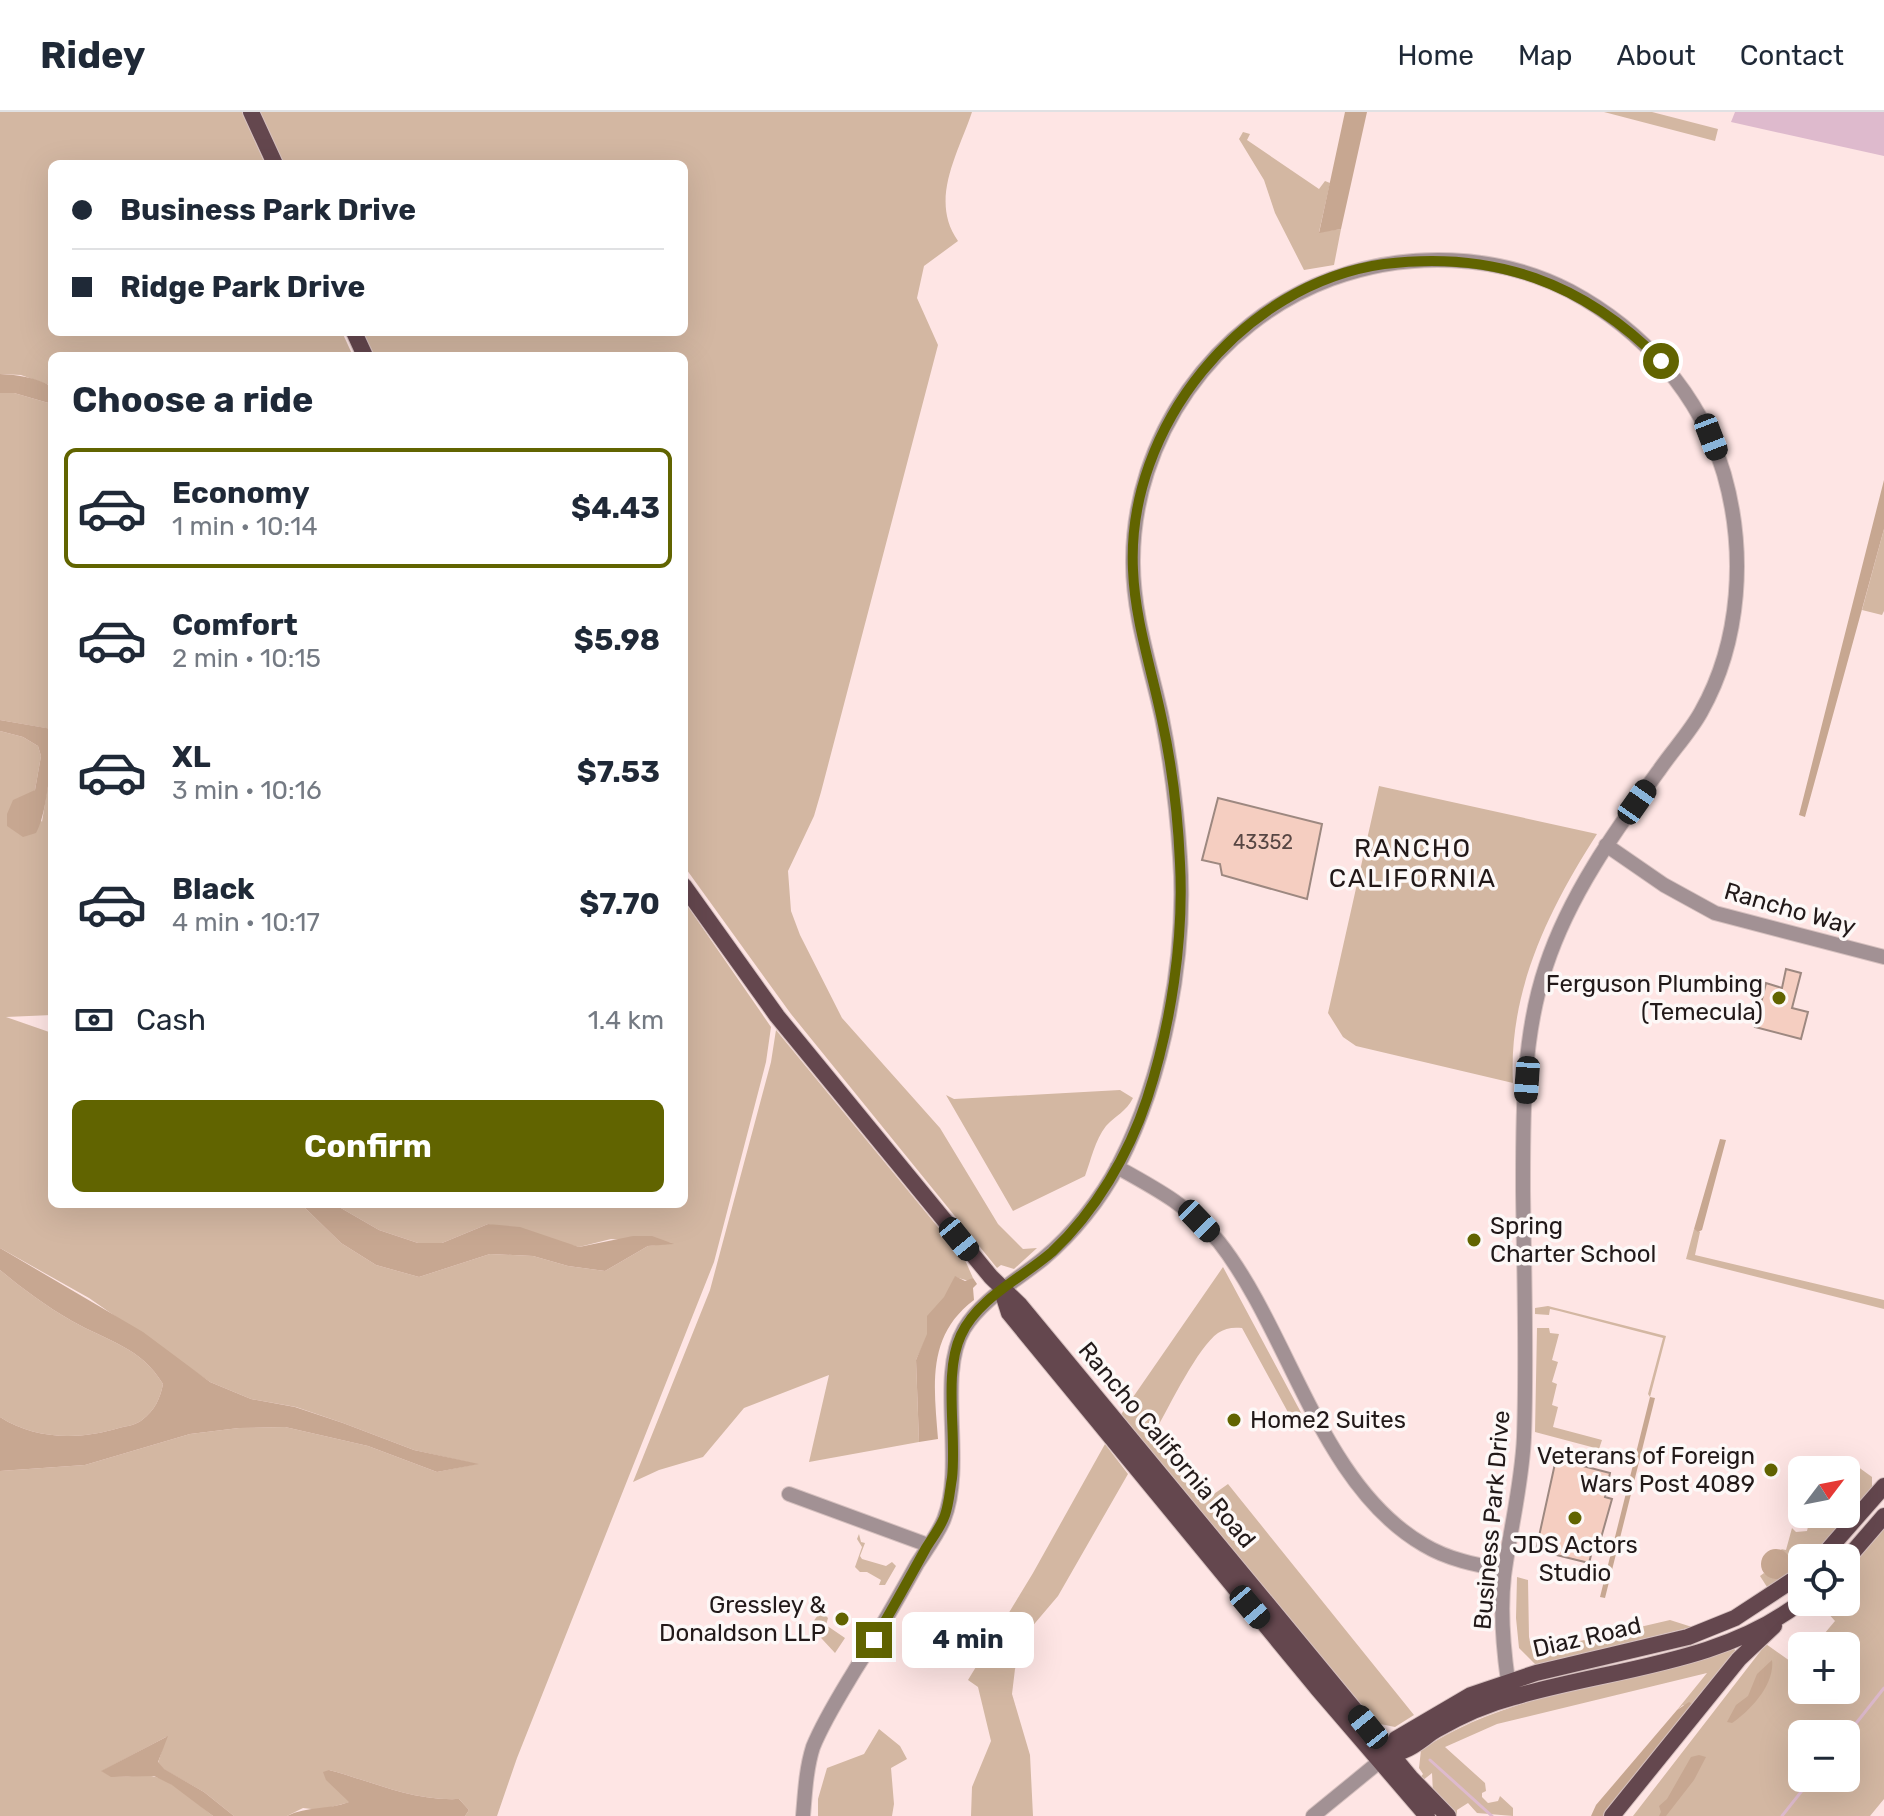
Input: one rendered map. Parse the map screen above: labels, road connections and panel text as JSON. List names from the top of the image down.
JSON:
{
  "streets": {
    "main road": ["Rancho California Road", "Diaz Road"],
    "street": ["Rancho Way", "Business Park Drive"]
  },
  "crossings": [
    ["Rancho Way", "Business Park Drive"],
    ["Rancho California Road", "Business Park Drive"],
    ["Rancho California Road", "Diaz Road"],
    ["Business Park Drive", "Diaz Road"]
  ],
  "districts": ["RANCHO CALIFORNIA"],
  "places": [
    "Ferguson Plumbing (Temecula)",
    "Spring Charter School",
    "Home2 Suites",
    "Veterans of Foreign Wars Post 4089",
    "JDS Actors Studio",
    "Gressley & Donaldson LLP"
  ],
  "house_numbers": ["43352"],
  "north": "top right",
  "page": {
    "header": "Ridey",
    "nav": [
      "Home",
      "Map",
      "About",
      "Contact"
    ],
    "banner": ["Business Park Drive", "Ridge Park Drive"],
    "heading": "Choose a ride",
    "list": [
      {
        "name": "Economy",
        "note": "1 min · 10:14",
        "value": "$4.43"
      },
      {
        "name": "Comfort",
        "note": "2 min · 10:15",
        "value": "$5.98"
      },
      {
        "name": "XL",
        "note": "3 min · 10:16",
        "value": "$7.53"
      },
      {
        "name": "Black",
        "note": "4 min · 10:17",
        "value": "$7.70"
      }
    ],
    "pay": ["Cash", "1.4 km"],
    "buttons": "Confirm",
    "map_buttons": ["+", "−"],
    "bubble": "4 min"
  }
}
